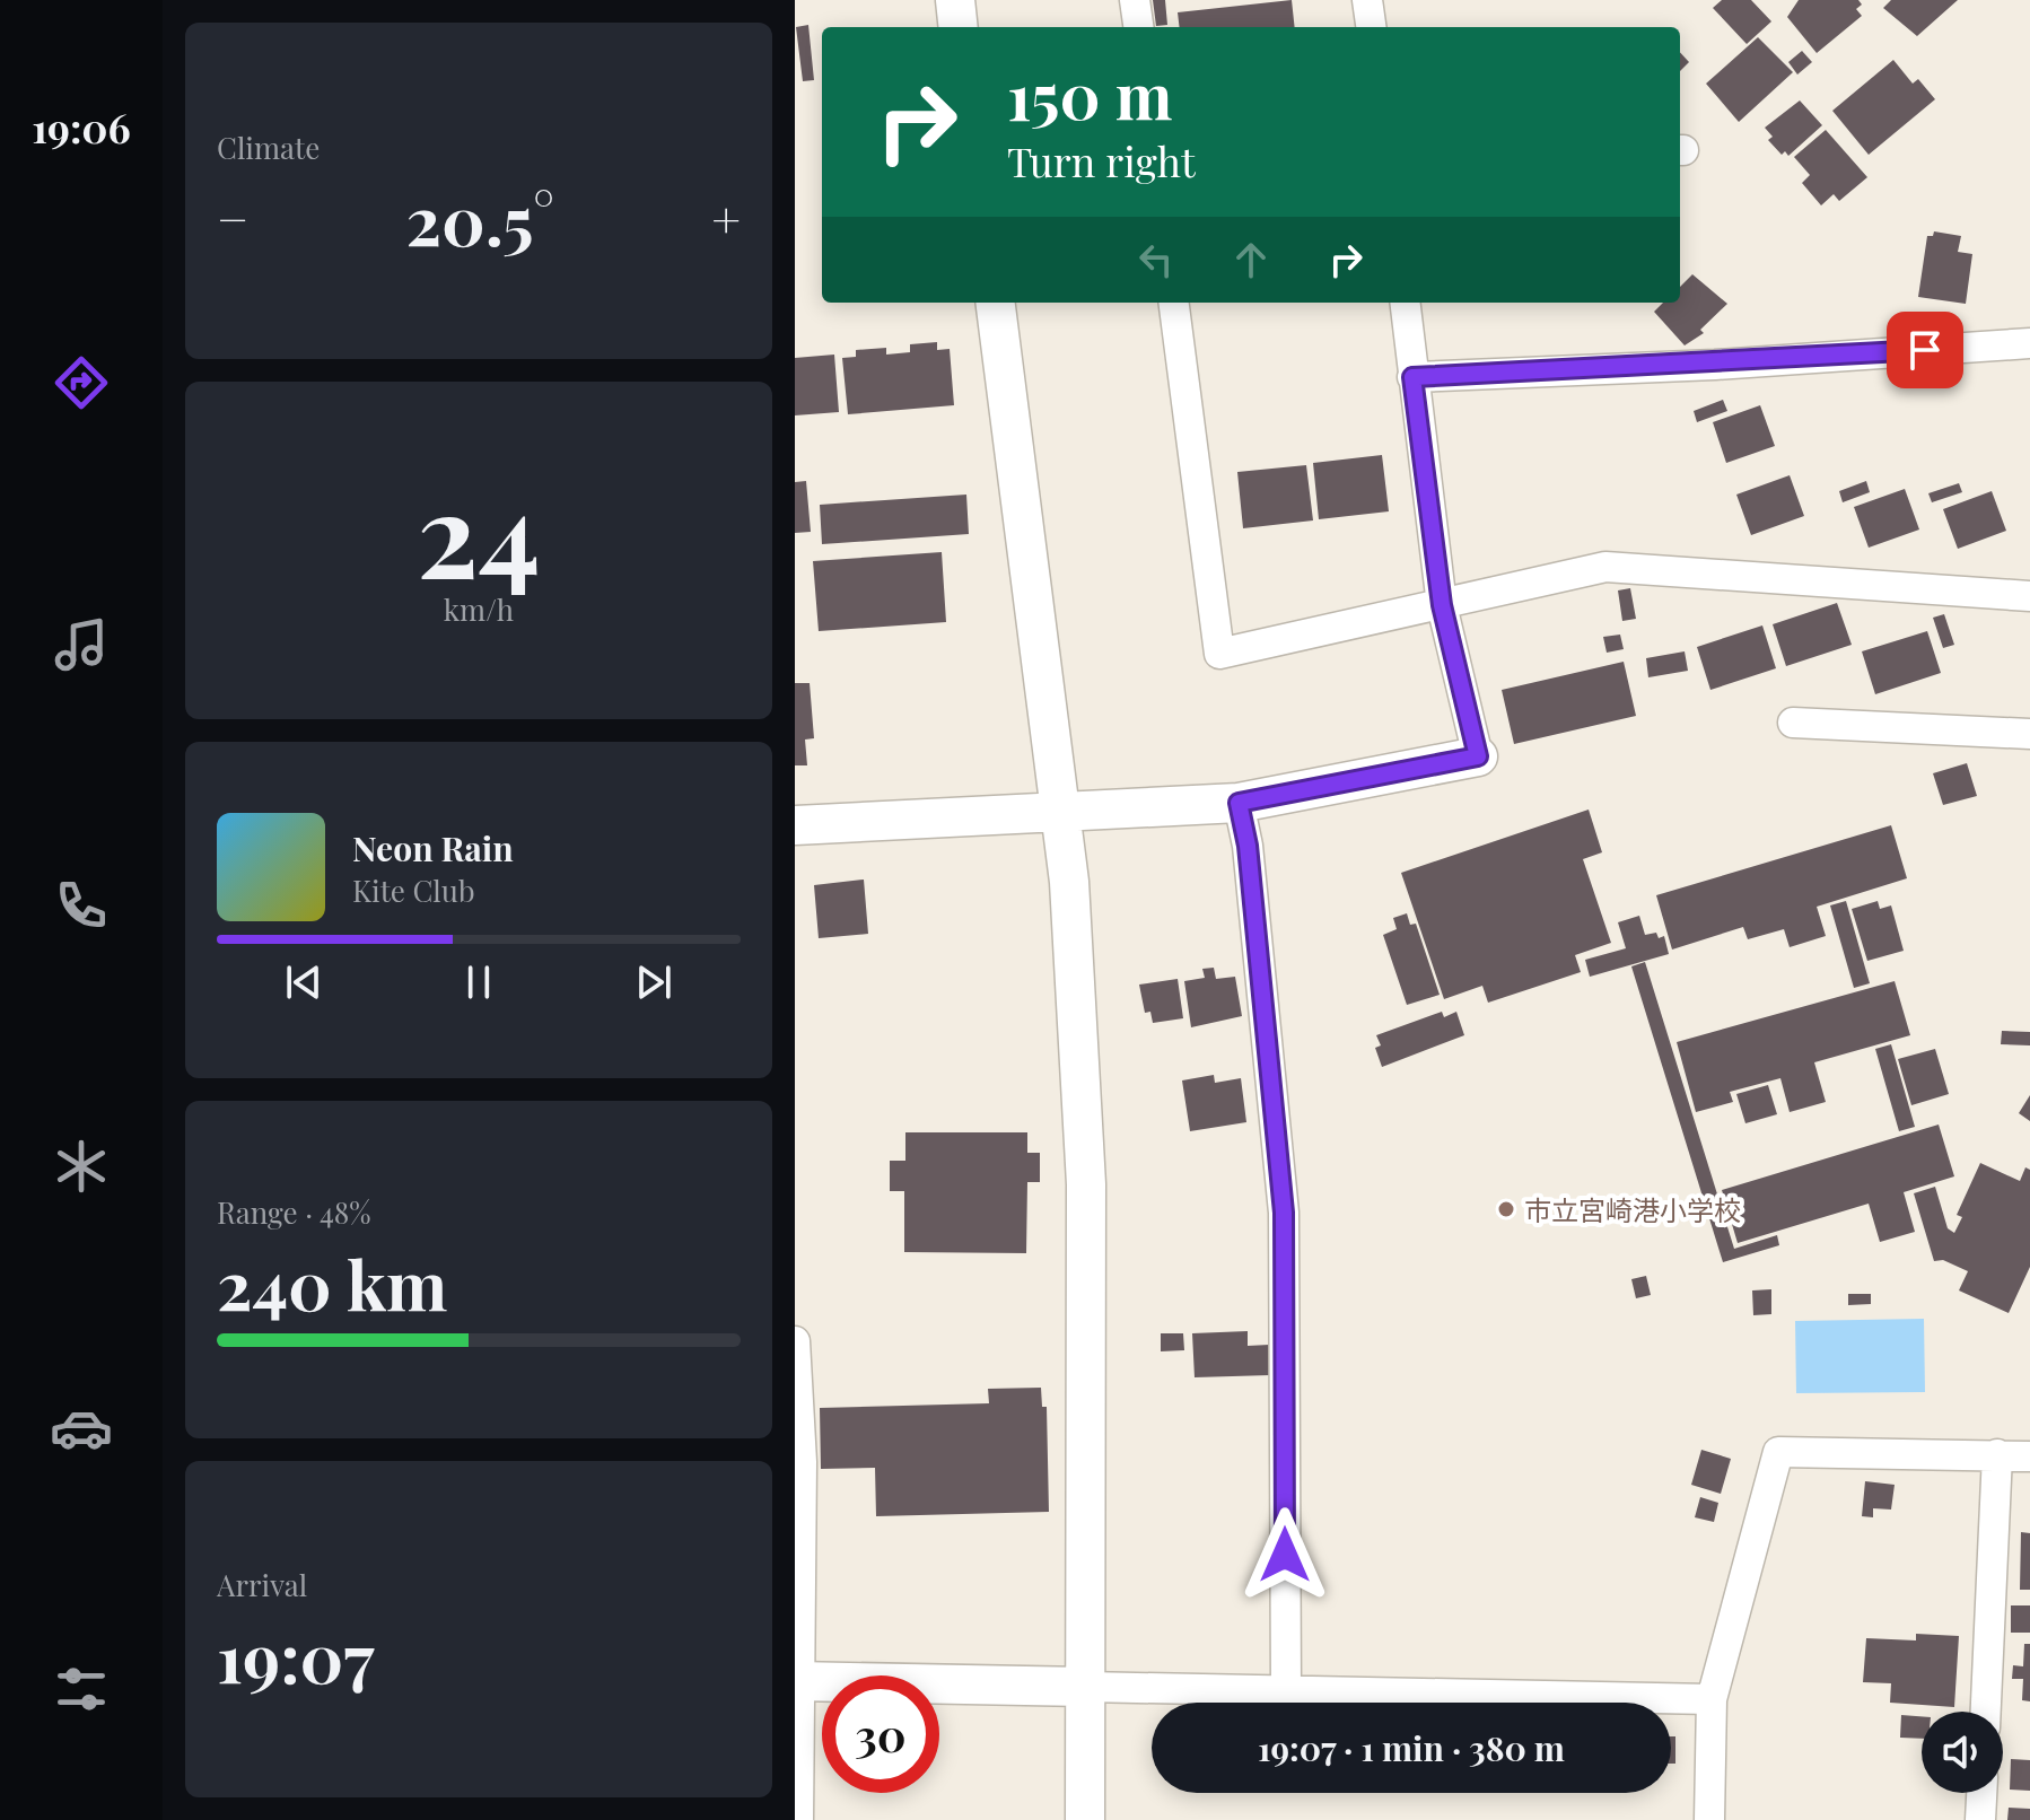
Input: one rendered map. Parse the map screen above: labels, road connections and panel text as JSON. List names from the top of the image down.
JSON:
{
  "places": ["市立宮崎港小学校"],
  "page": {
    "tabs": "19:06",
    "tile": [
      "Climate",
      ["24", "km/h"],
      ["Range · 48%", "240 km"],
      ["Arrival", "19:07"]
    ],
    "turn": ["150 m", "Turn right"],
    "heat": ["−", "20.5°", "+"],
    "song": ["Neon Rain", "Kite Club"],
    "limit": "30",
    "trip": "19:07 · 1 min · 380 m"
  }
}
